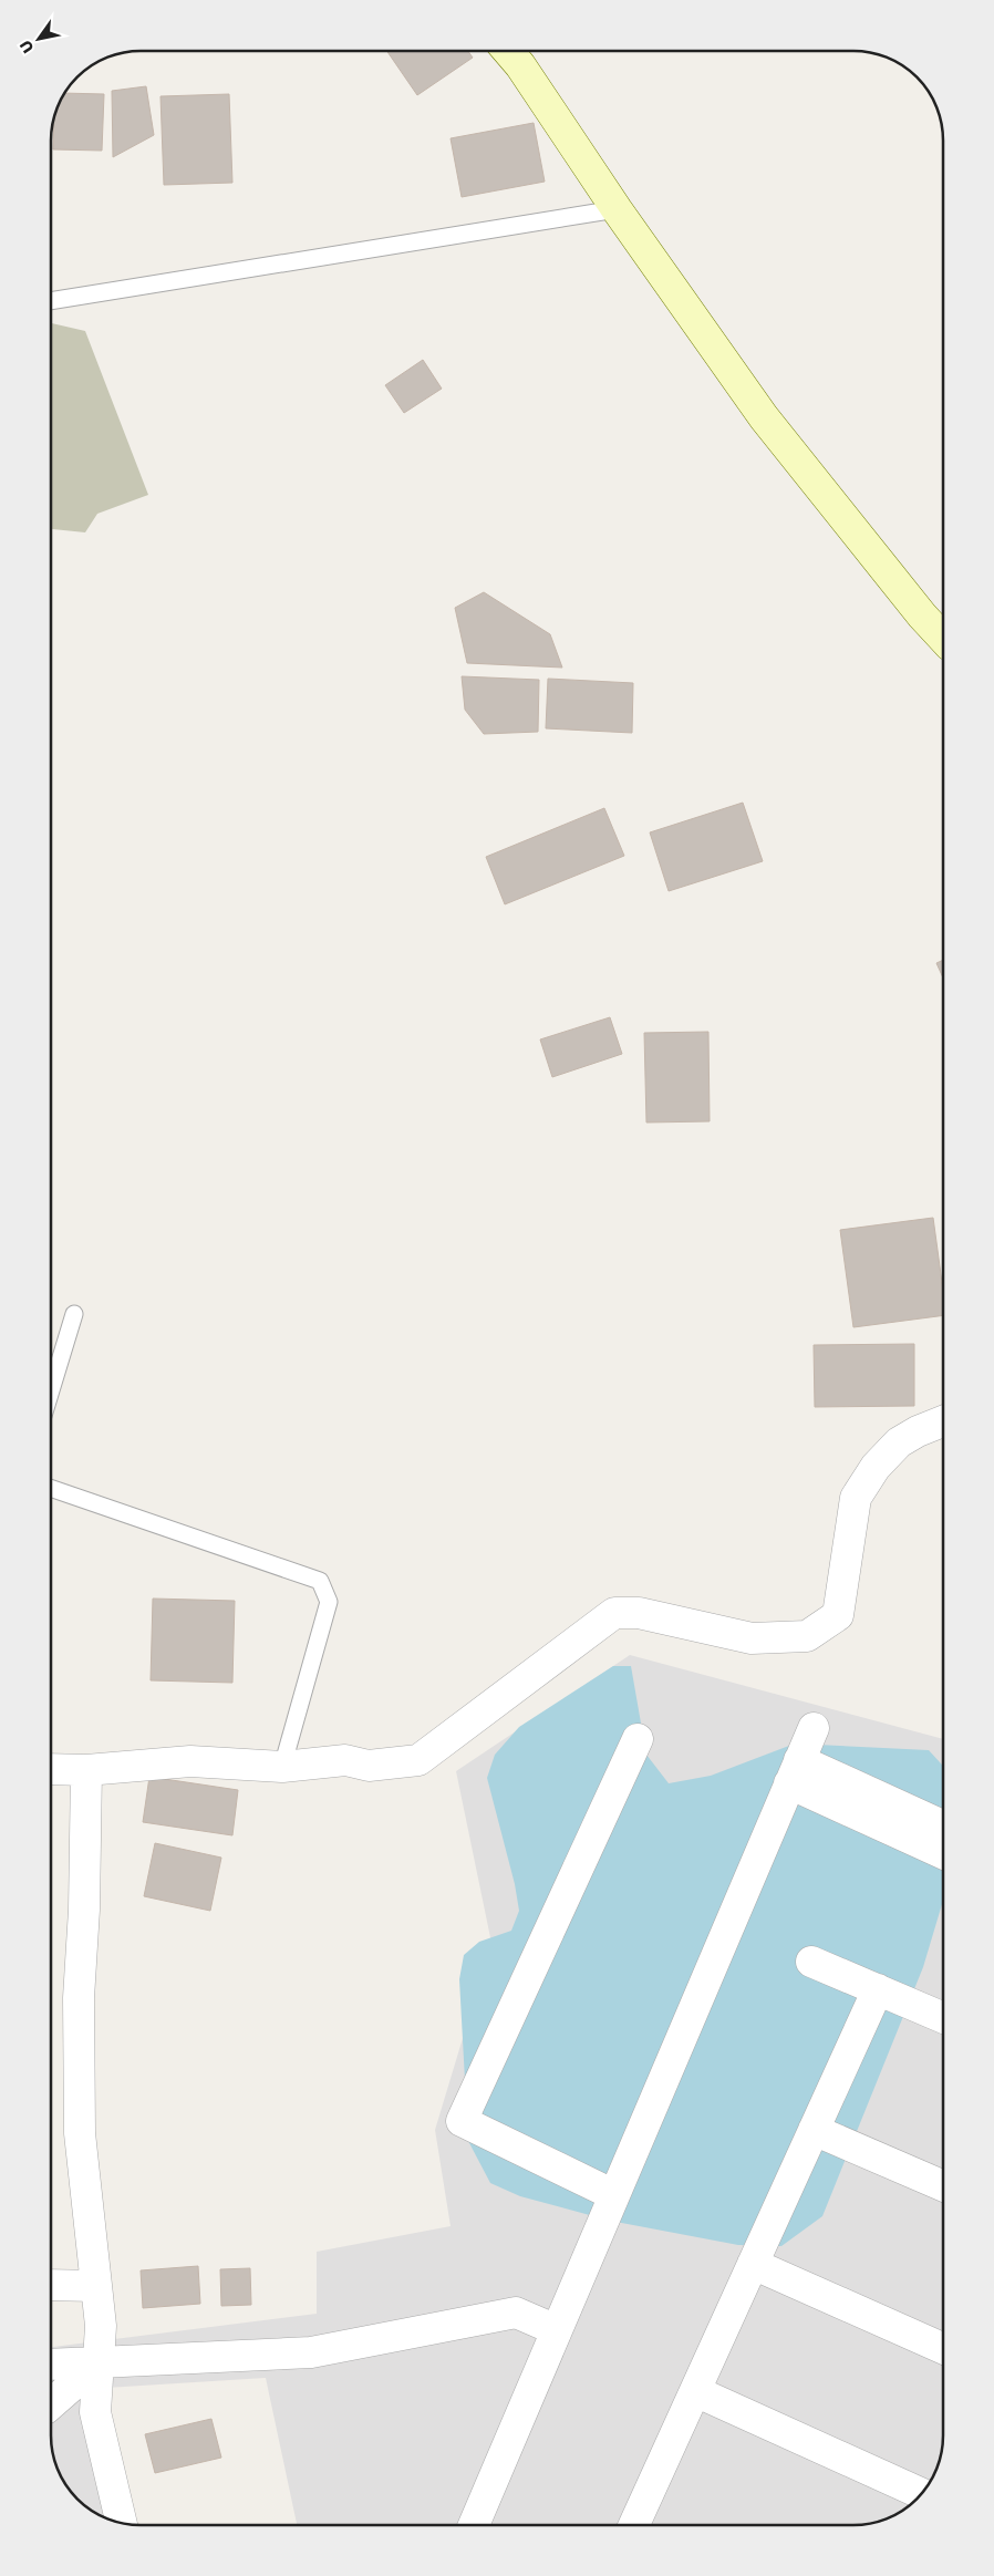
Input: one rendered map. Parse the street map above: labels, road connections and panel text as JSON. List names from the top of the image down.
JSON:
{
  "north": "bottom left"
}
